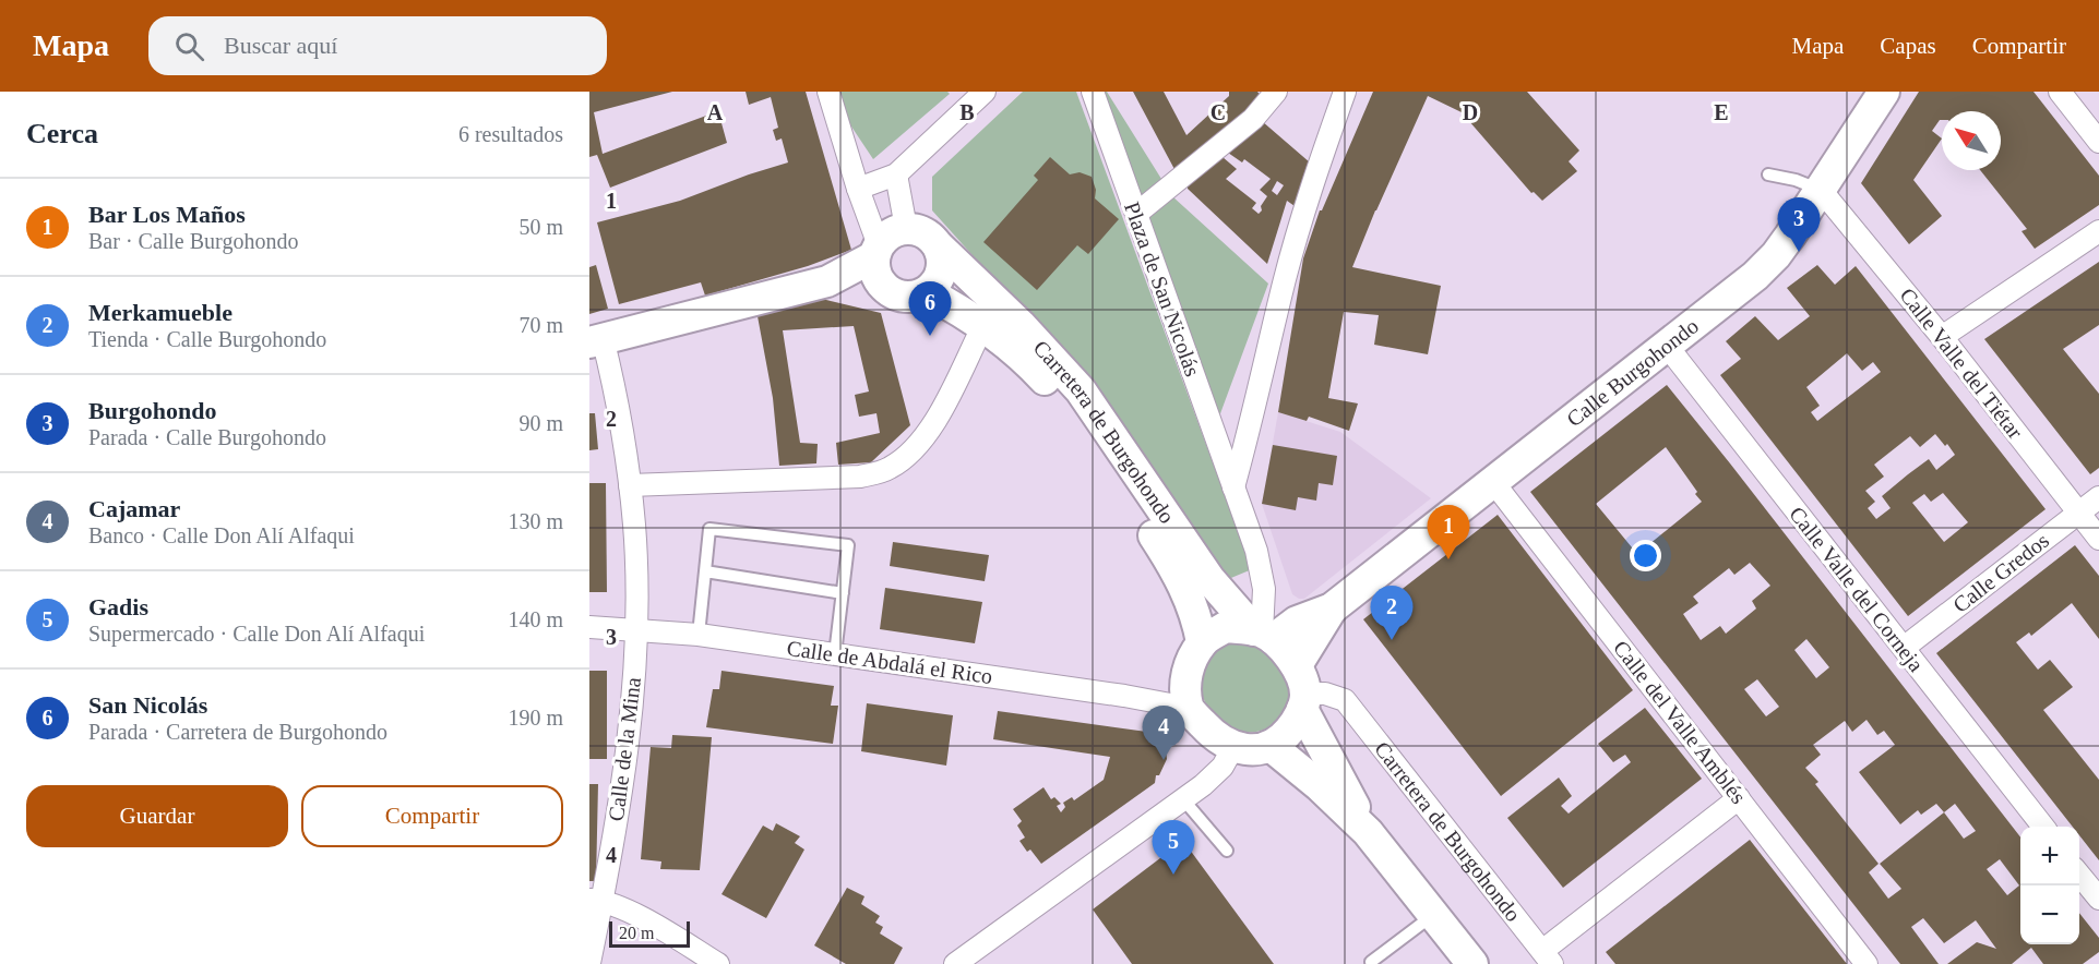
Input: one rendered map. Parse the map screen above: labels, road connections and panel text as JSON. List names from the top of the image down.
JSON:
{
  "streets": {
    "main road": ["Calle Burgohondo", "Carretera de Burgohondo"],
    "street": [
      "Plaza de San Nicolás",
      "Calle Valle del Tiétar",
      "Calle Gredos",
      "Calle Valle del Corneja",
      "Calle de Abdalá el Rico",
      "Calle del Valle Amblés",
      "Calle de la Mina"
    ]
  },
  "crossings": [
    ["Plaza de San Nicolás", "Calle Burgohondo"],
    ["Plaza de San Nicolás", "Carretera de Burgohondo"],
    ["Plaza de San Nicolás", "Calle de Abdalá el Rico"],
    ["Calle Valle del Tiétar", "Calle Burgohondo"],
    ["Calle Valle del Tiétar", "Calle Gredos"],
    ["Calle Burgohondo", "Carretera de Burgohondo"],
    ["Calle Burgohondo", "Calle Valle del Corneja"],
    ["Calle Burgohondo", "Calle de Abdalá el Rico"],
    ["Calle Burgohondo", "Calle del Valle Amblés"],
    ["Carretera de Burgohondo", "Calle de Abdalá el Rico"],
    ["Calle Gredos", "Calle Valle del Corneja"],
    ["Calle de Abdalá el Rico", "Calle de la Mina"]
  ],
  "scale_bar": "20 m",
  "north": "top left",
  "page": {
    "header": "Mapa",
    "search": "Buscar aquí",
    "nav": ["Mapa", "Capas", "Compartir"],
    "heading": ["Cerca", "6 resultados"],
    "list": [
      {
        "mark": "1",
        "name": "Bar Los Maños",
        "note": "Bar · Calle Burgohondo",
        "value": "50 m"
      },
      {
        "mark": "2",
        "name": "Merkamueble",
        "note": "Tienda · Calle Burgohondo",
        "value": "70 m"
      },
      {
        "mark": "3",
        "name": "Burgohondo",
        "note": "Parada · Calle Burgohondo",
        "value": "90 m"
      },
      {
        "mark": "4",
        "name": "Cajamar",
        "note": "Banco · Calle Don Alí Alfaqui",
        "value": "130 m"
      },
      {
        "mark": "5",
        "name": "Gadis",
        "note": "Supermercado · Calle Don Alí Alfaqui",
        "value": "140 m"
      },
      {
        "mark": "6",
        "name": "San Nicolás",
        "note": "Parada · Carretera de Burgohondo",
        "value": "190 m"
      }
    ],
    "pins": [
      "3",
      "6",
      "1",
      "2",
      "4",
      "5"
    ],
    "buttons": ["Guardar", "Compartir"],
    "map_buttons": ["+", "−"],
    "scale": "20 m"
  },
  "grid": {
    "columns": [
      "A",
      "B",
      "C",
      "D",
      "E"
    ],
    "rows": [
      "1",
      "2",
      "3",
      "4"
    ]
  }
}
